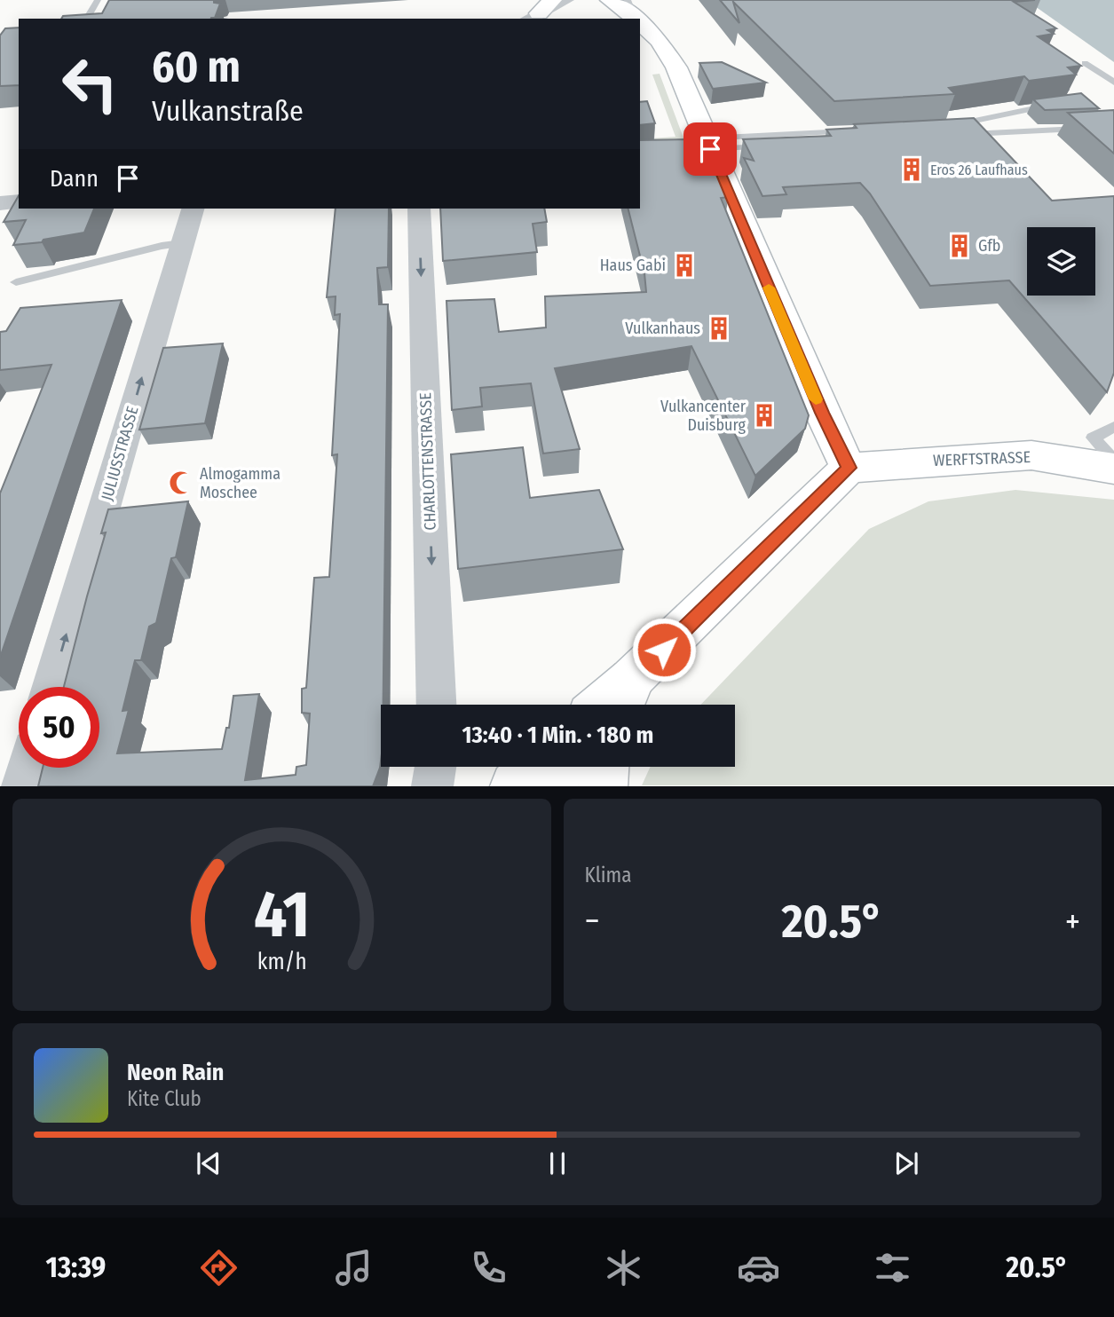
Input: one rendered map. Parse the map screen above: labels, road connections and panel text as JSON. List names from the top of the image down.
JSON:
{
  "streets": {
    "main road": ["WERFTSTRASSE"],
    "street": ["JULIUSSTRASSE", "CHARLOTTENSTRASSE"]
  },
  "one_way": ["JULIUSSTRASSE", "CHARLOTTENSTRASSE"],
  "places": {
    "building": [
      "Eros 26 Laufhaus",
      "Gfb",
      "Haus Gabi",
      "Vulkanhaus",
      "Vulkancenter Duisburg"
    ],
    "mosque": ["Almogamma Moschee"]
  },
  "page": {
    "turn": ["60 m", "Vulkanstraße"],
    "then": "Dann",
    "limit": "50",
    "trip": "13:40 · 1 Min. · 180 m",
    "tile": "Klima",
    "heat": ["−", "20.5°", "+"],
    "song": ["Neon Rain", "Kite Club"],
    "tabs": ["13:39", "20.5°"],
    "gauge": ["41", "km/h"]
  }
}
